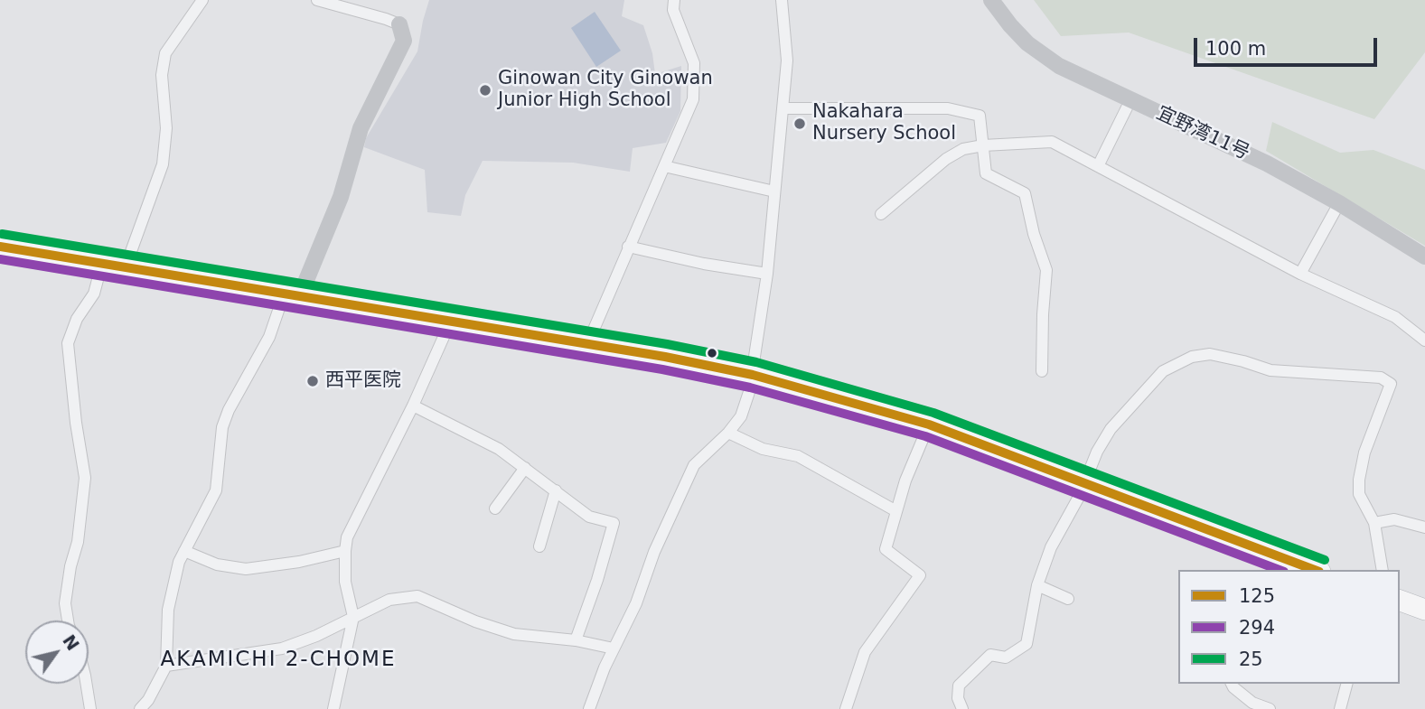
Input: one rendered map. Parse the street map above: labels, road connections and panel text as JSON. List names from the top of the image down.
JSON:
{
  "streets": {
    "street": ["宜野湾11号"]
  },
  "districts": ["AKAMICHI 2-CHOME"],
  "places": ["Ginowan City Ginowan Junior High School", "Nakahara Nursery School", "西平医院"],
  "lines": ["transit line 25", "transit line 125", "transit line 294"],
  "legend": ["125", "294", "25"],
  "scale_bar": "100 m",
  "north": "top right"
}
